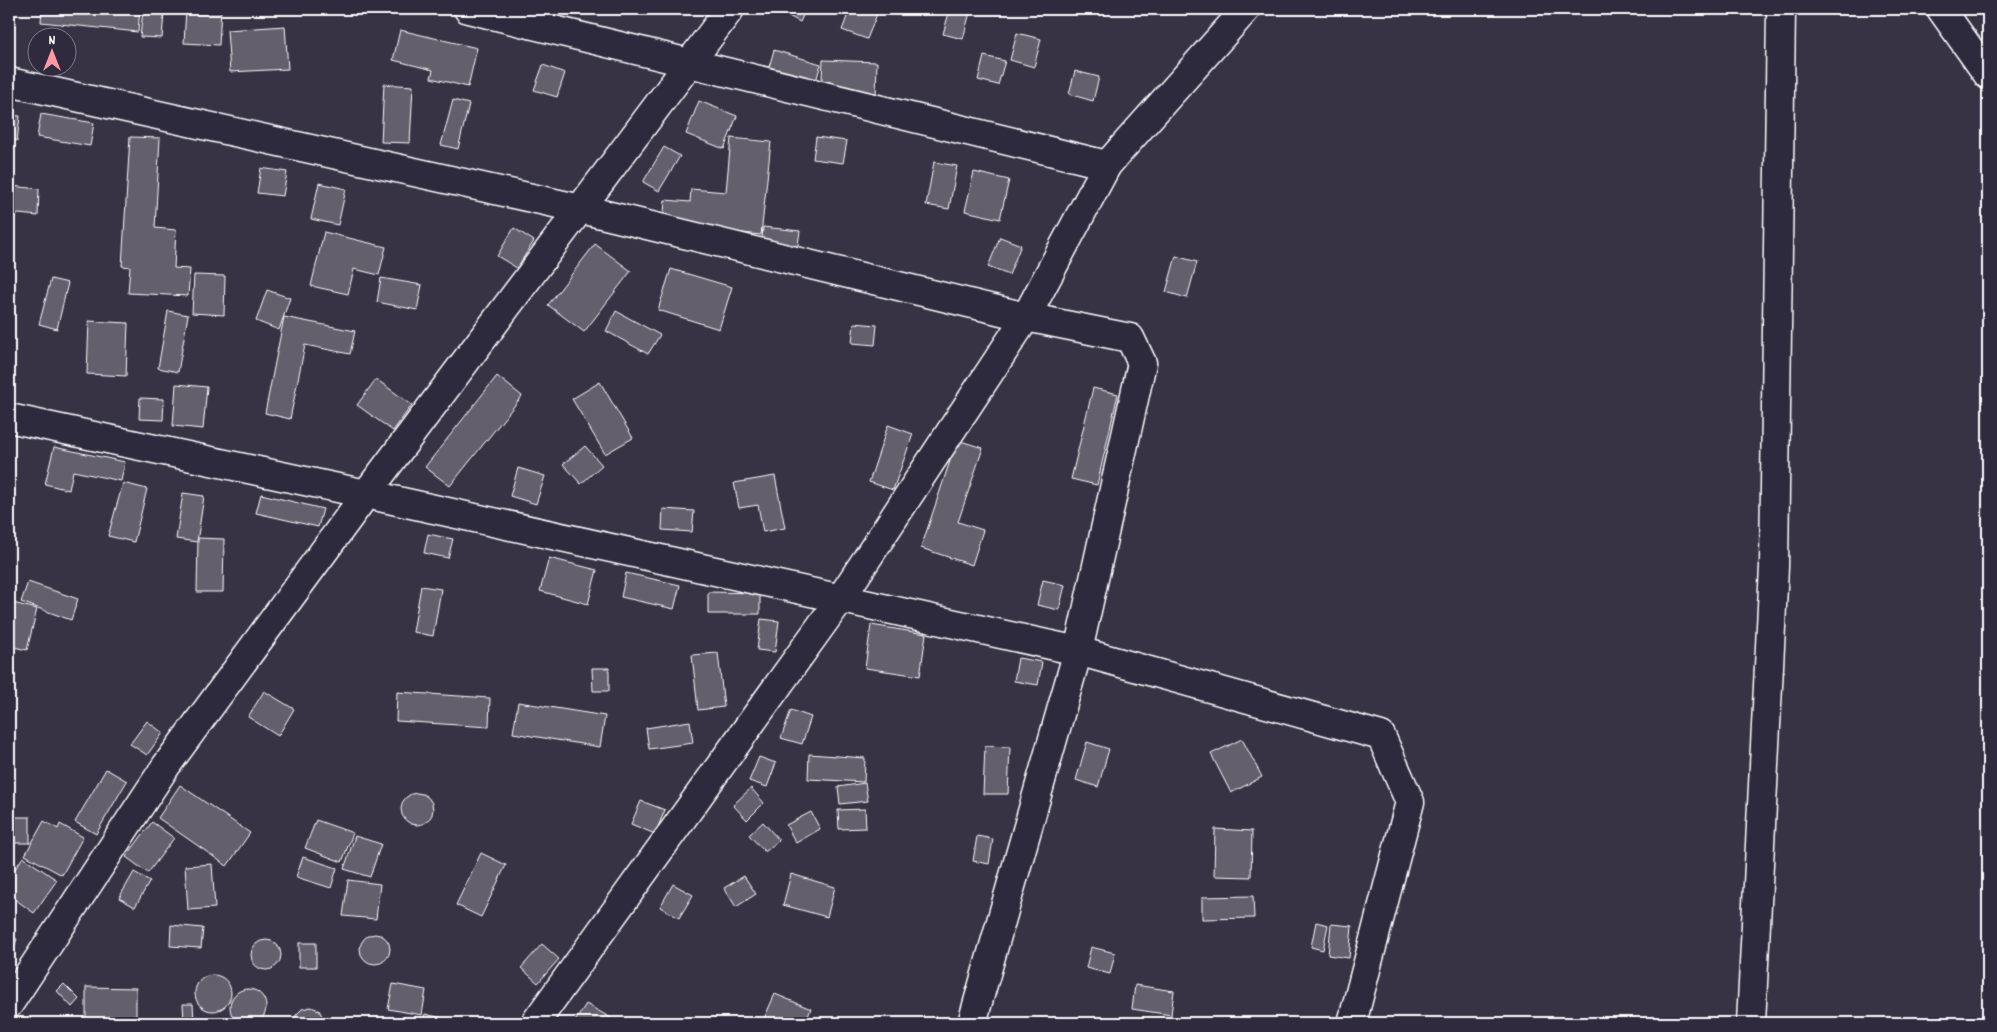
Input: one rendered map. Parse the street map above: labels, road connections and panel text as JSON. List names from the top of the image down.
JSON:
{
  "north": "top"
}
